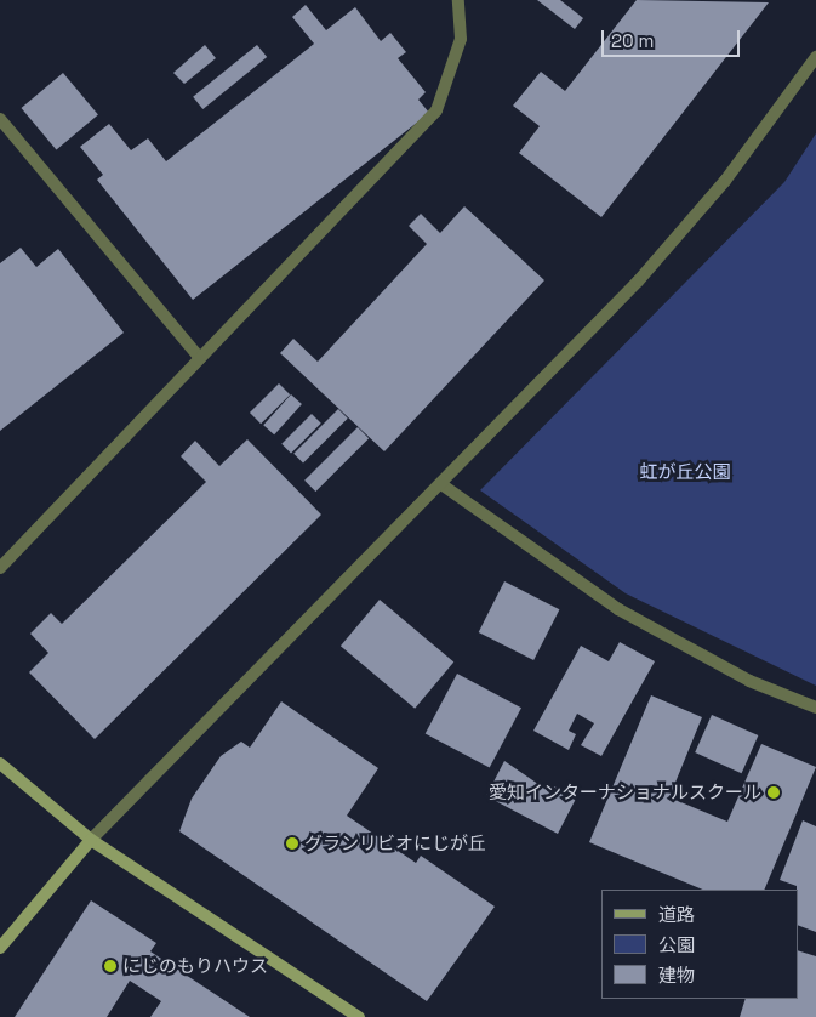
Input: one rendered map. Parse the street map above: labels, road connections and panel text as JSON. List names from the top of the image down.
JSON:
{
  "parks": ["虹が丘公園"],
  "places": ["愛知インターナショナルスクール", "グランリビオにじが丘", "にじのもりハウス"],
  "legend": ["道路", "公園", "建物"],
  "scale_bar": "20 m"
}
